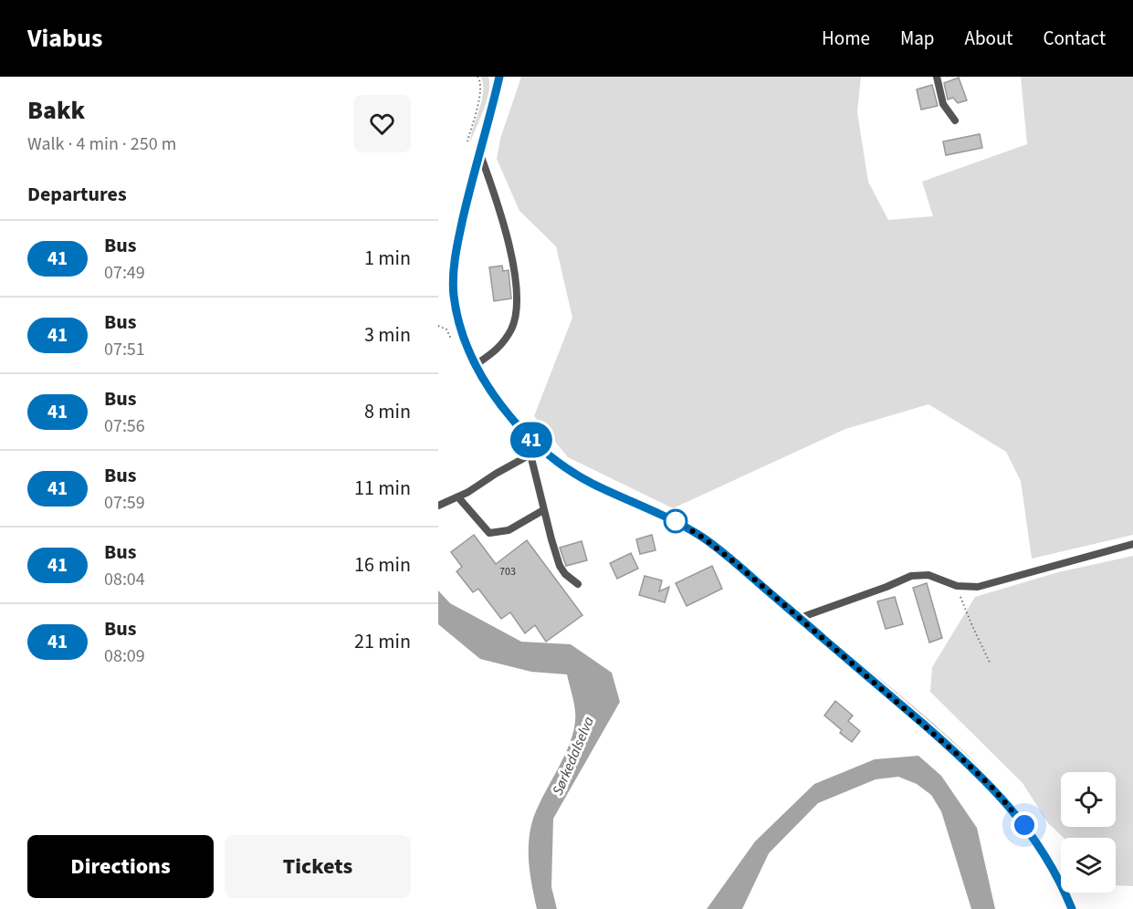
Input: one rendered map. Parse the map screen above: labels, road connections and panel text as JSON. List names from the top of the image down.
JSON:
{
  "water": ["Sørkedalselva"],
  "lines": ["bus line 41"],
  "house_numbers": ["703"],
  "page": {
    "header": "Viabus",
    "nav": [
      "Home",
      "Map",
      "About",
      "Contact"
    ],
    "heading": [
      ["Bakk", "Walk · 4 min · 250 m"],
      "Departures"
    ],
    "on_map": "41",
    "list": [
      {
        "mark": "41",
        "name": "Bus",
        "note": "07:49",
        "value": "1 min"
      },
      {
        "mark": "41",
        "name": "Bus",
        "note": "07:51",
        "value": "3 min"
      },
      {
        "mark": "41",
        "name": "Bus",
        "note": "07:56",
        "value": "8 min"
      },
      {
        "mark": "41",
        "name": "Bus",
        "note": "07:59",
        "value": "11 min"
      },
      {
        "mark": "41",
        "name": "Bus",
        "note": "08:04",
        "value": "16 min"
      },
      {
        "mark": "41",
        "name": "Bus",
        "note": "08:09",
        "value": "21 min"
      }
    ],
    "buttons": ["Directions", "Tickets"]
  }
}
